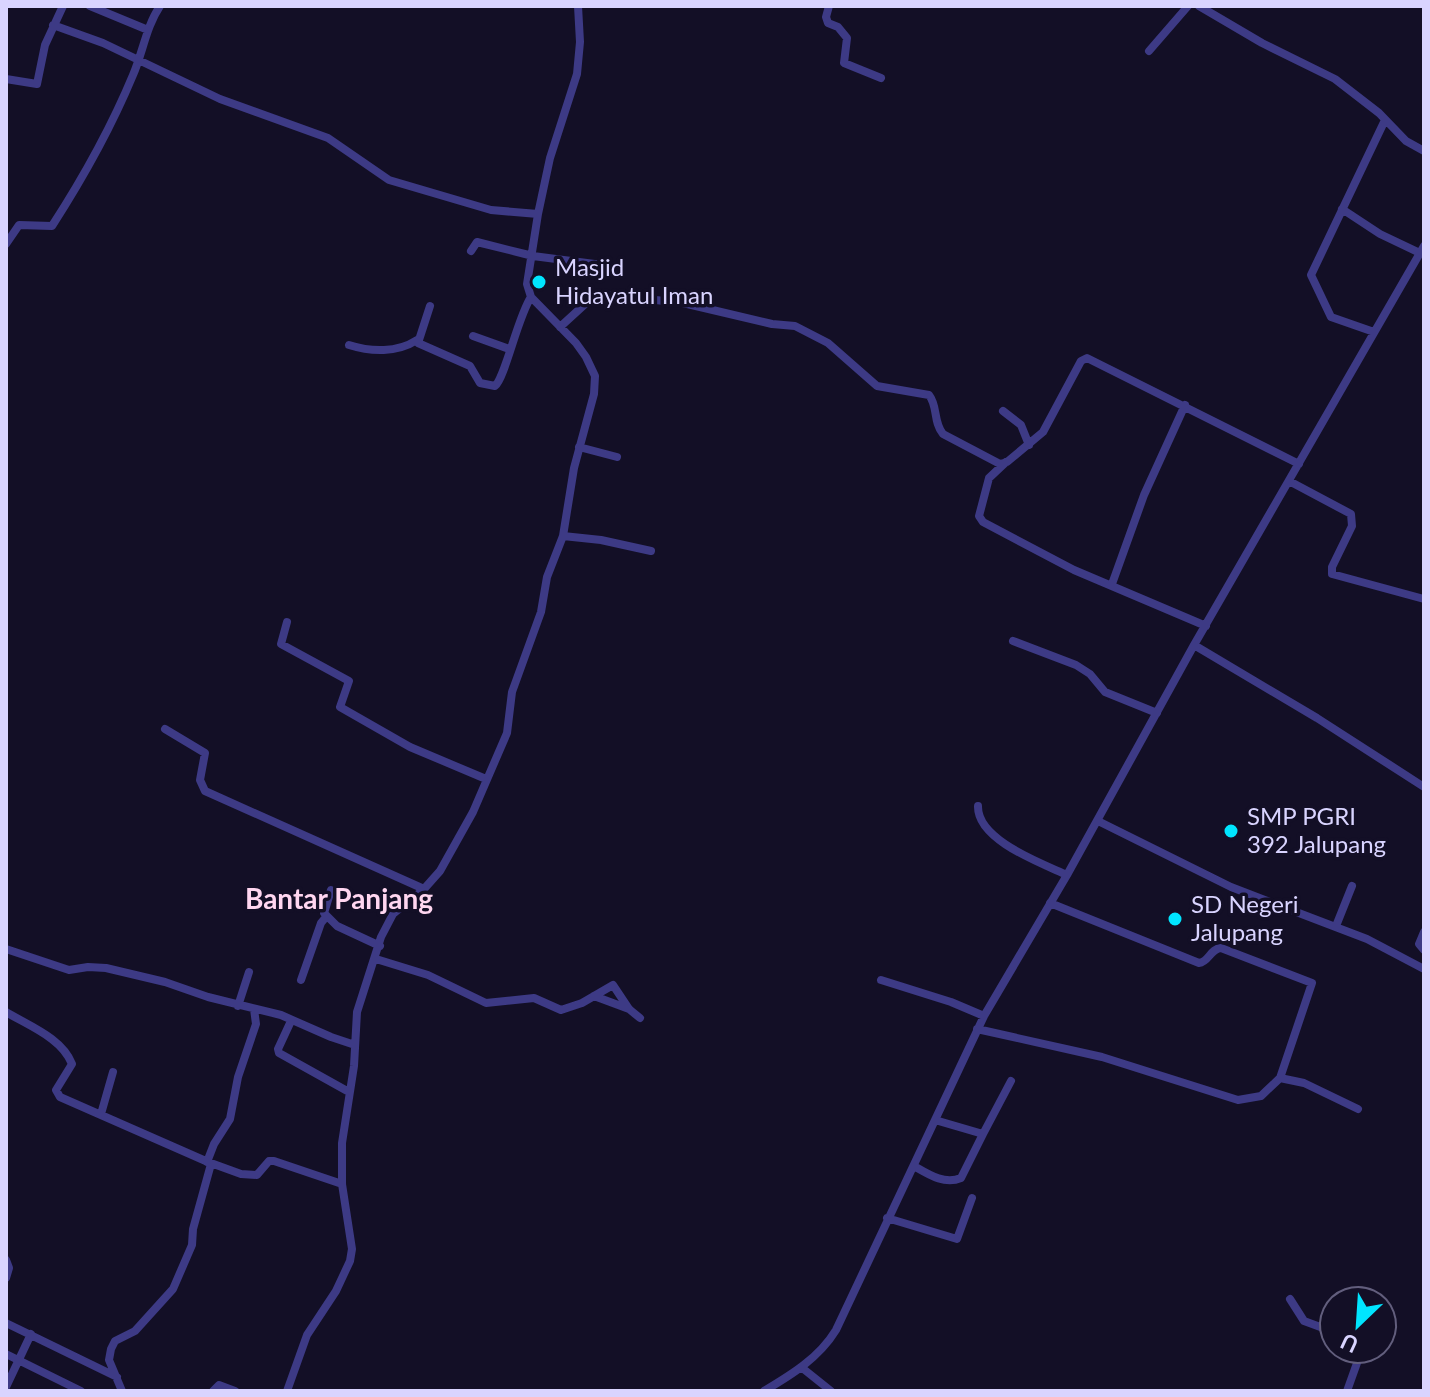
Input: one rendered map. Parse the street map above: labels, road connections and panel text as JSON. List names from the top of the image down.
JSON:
{
  "districts": ["Bantar Panjang"],
  "places": ["Masjid Hidayatul Iman", "SMP PGRI 392 Jalupang", "SD Negeri Jalupang"],
  "north": "bottom left"
}
